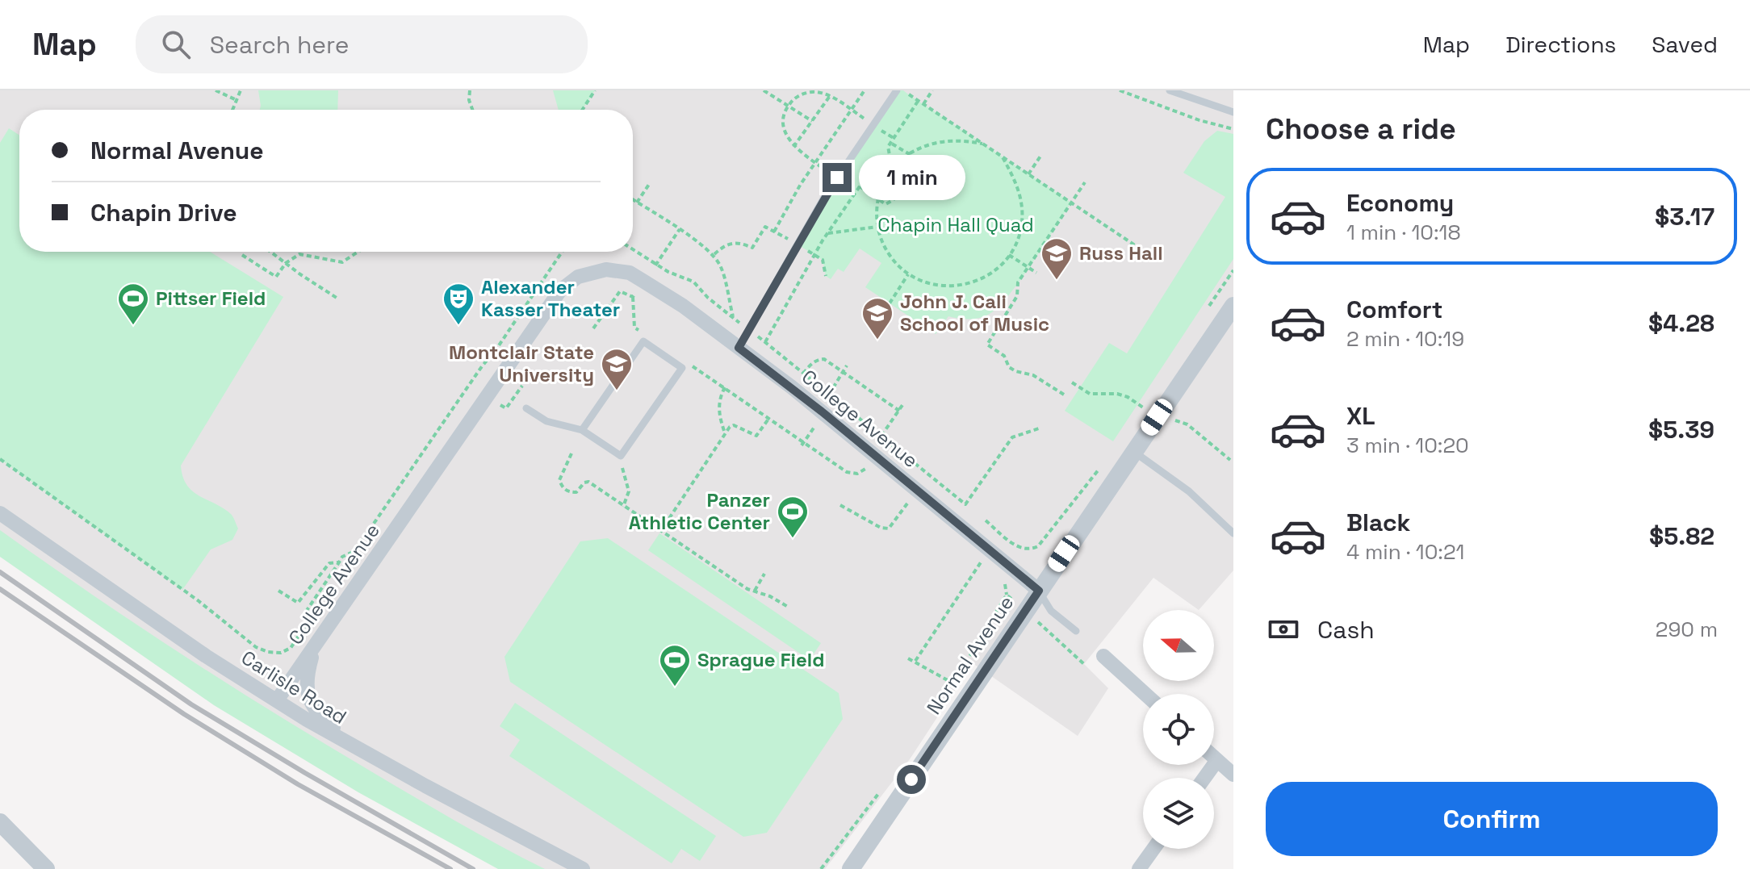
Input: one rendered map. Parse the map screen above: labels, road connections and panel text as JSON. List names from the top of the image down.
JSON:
{
  "streets": {
    "street": ["College Avenue", "Normal Avenue", "Carlisle Road"]
  },
  "crossings": [
    ["College Avenue", "Normal Avenue"],
    ["College Avenue", "Carlisle Road"]
  ],
  "parks": ["Chapin Hall Quad"],
  "places": {
    "school or university": ["Russ Hall", "John J. Cali School of Music", "Montclair State University"],
    "sports": ["Pittser Field", "Panzer Athletic Center", "Sprague Field"],
    "theatre": ["Alexander Kasser Theater"]
  },
  "north": "left",
  "page": {
    "header": "Map",
    "search": "Search here",
    "nav": ["Map", "Directions", "Saved"],
    "heading": "Choose a ride",
    "banner": ["Normal Avenue", "Chapin Drive"],
    "bubble": "1 min",
    "list": [
      {
        "name": "Economy",
        "note": "1 min · 10:18",
        "value": "$3.17"
      },
      {
        "name": "Comfort",
        "note": "2 min · 10:19",
        "value": "$4.28"
      },
      {
        "name": "XL",
        "note": "3 min · 10:20",
        "value": "$5.39"
      },
      {
        "name": "Black",
        "note": "4 min · 10:21",
        "value": "$5.82"
      }
    ],
    "pay": ["Cash", "290 m"],
    "buttons": "Confirm"
  }
}
